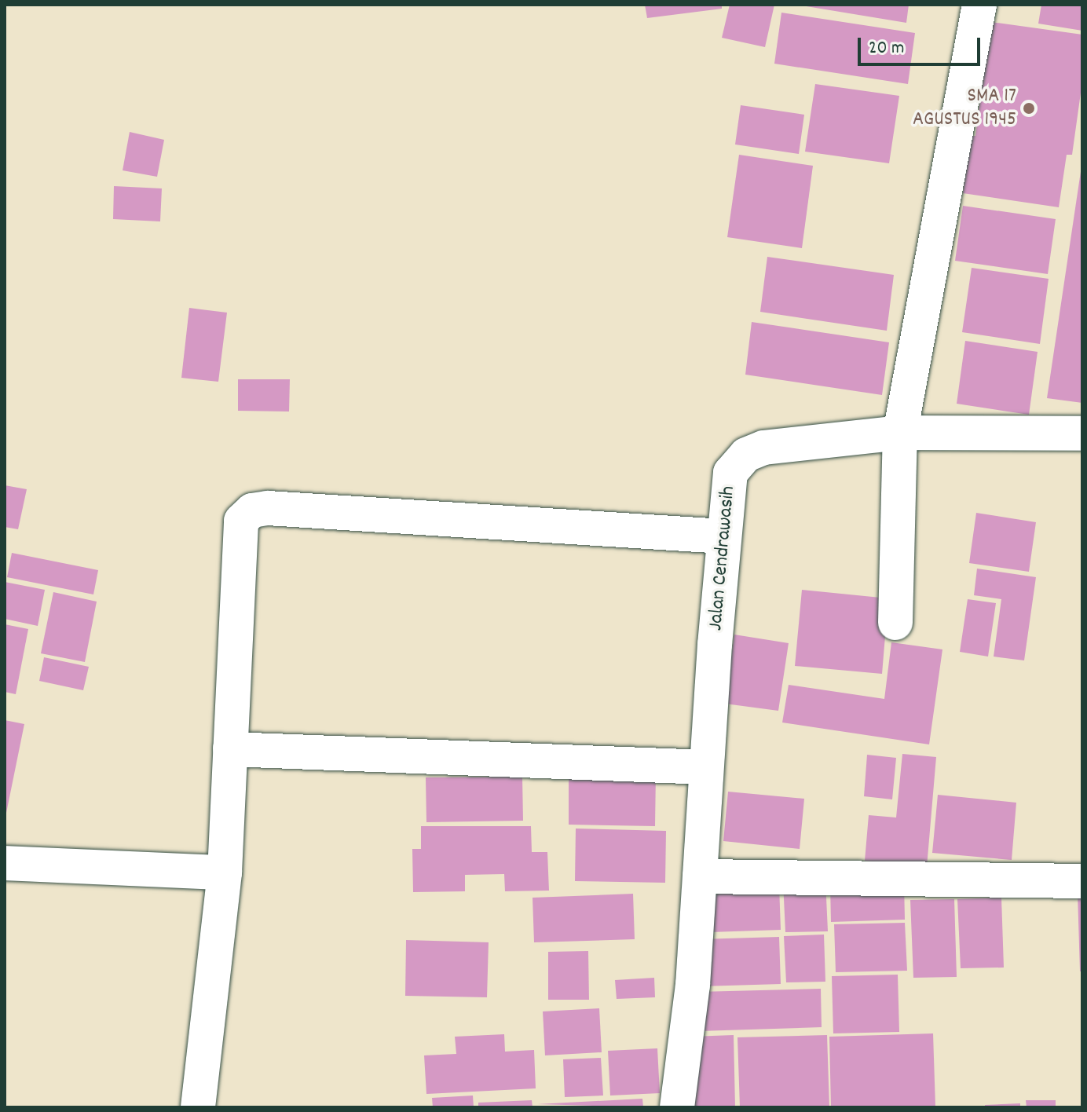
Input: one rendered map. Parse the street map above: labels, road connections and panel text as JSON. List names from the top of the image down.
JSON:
{
  "streets": {
    "street": ["Jalan Cendrawasih"]
  },
  "places": ["SMA 17 AGUSTUS 1945"],
  "scale_bar": "20 m"
}
